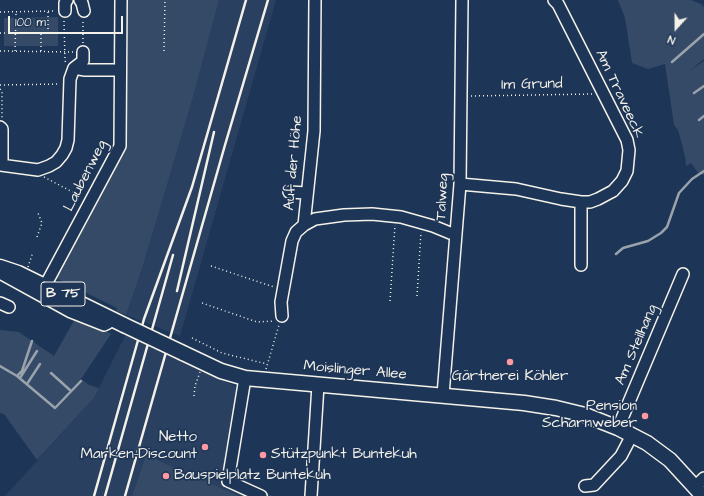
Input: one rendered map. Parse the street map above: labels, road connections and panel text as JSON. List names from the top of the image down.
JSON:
{
  "streets": {
    "main road": ["B 75", "Moislinger Allee"],
    "street": [
      "Am Traveeck",
      "Auf der Höhe",
      "Laubenweg",
      "Talweg",
      "Am Steilhang"
    ],
    "path": ["Im Grund"]
  },
  "crossings": [
    ["Im Grund", "Am Traveeck"],
    ["Im Grund", "Talweg"],
    ["Am Traveeck", "Talweg"],
    ["Laubenweg", "Moislinger Allee"],
    ["Talweg", "Moislinger Allee"],
    ["Am Steilhang", "Moislinger Allee"]
  ],
  "places": [
    "Gärtnerei Köhler",
    "Pension Scharnweber",
    "Netto Marken-Discount",
    "Stützpunkt Buntekuh",
    "Bauspielplatz Buntekuh"
  ],
  "scale_bar": "100 m",
  "north": "bottom"
}
